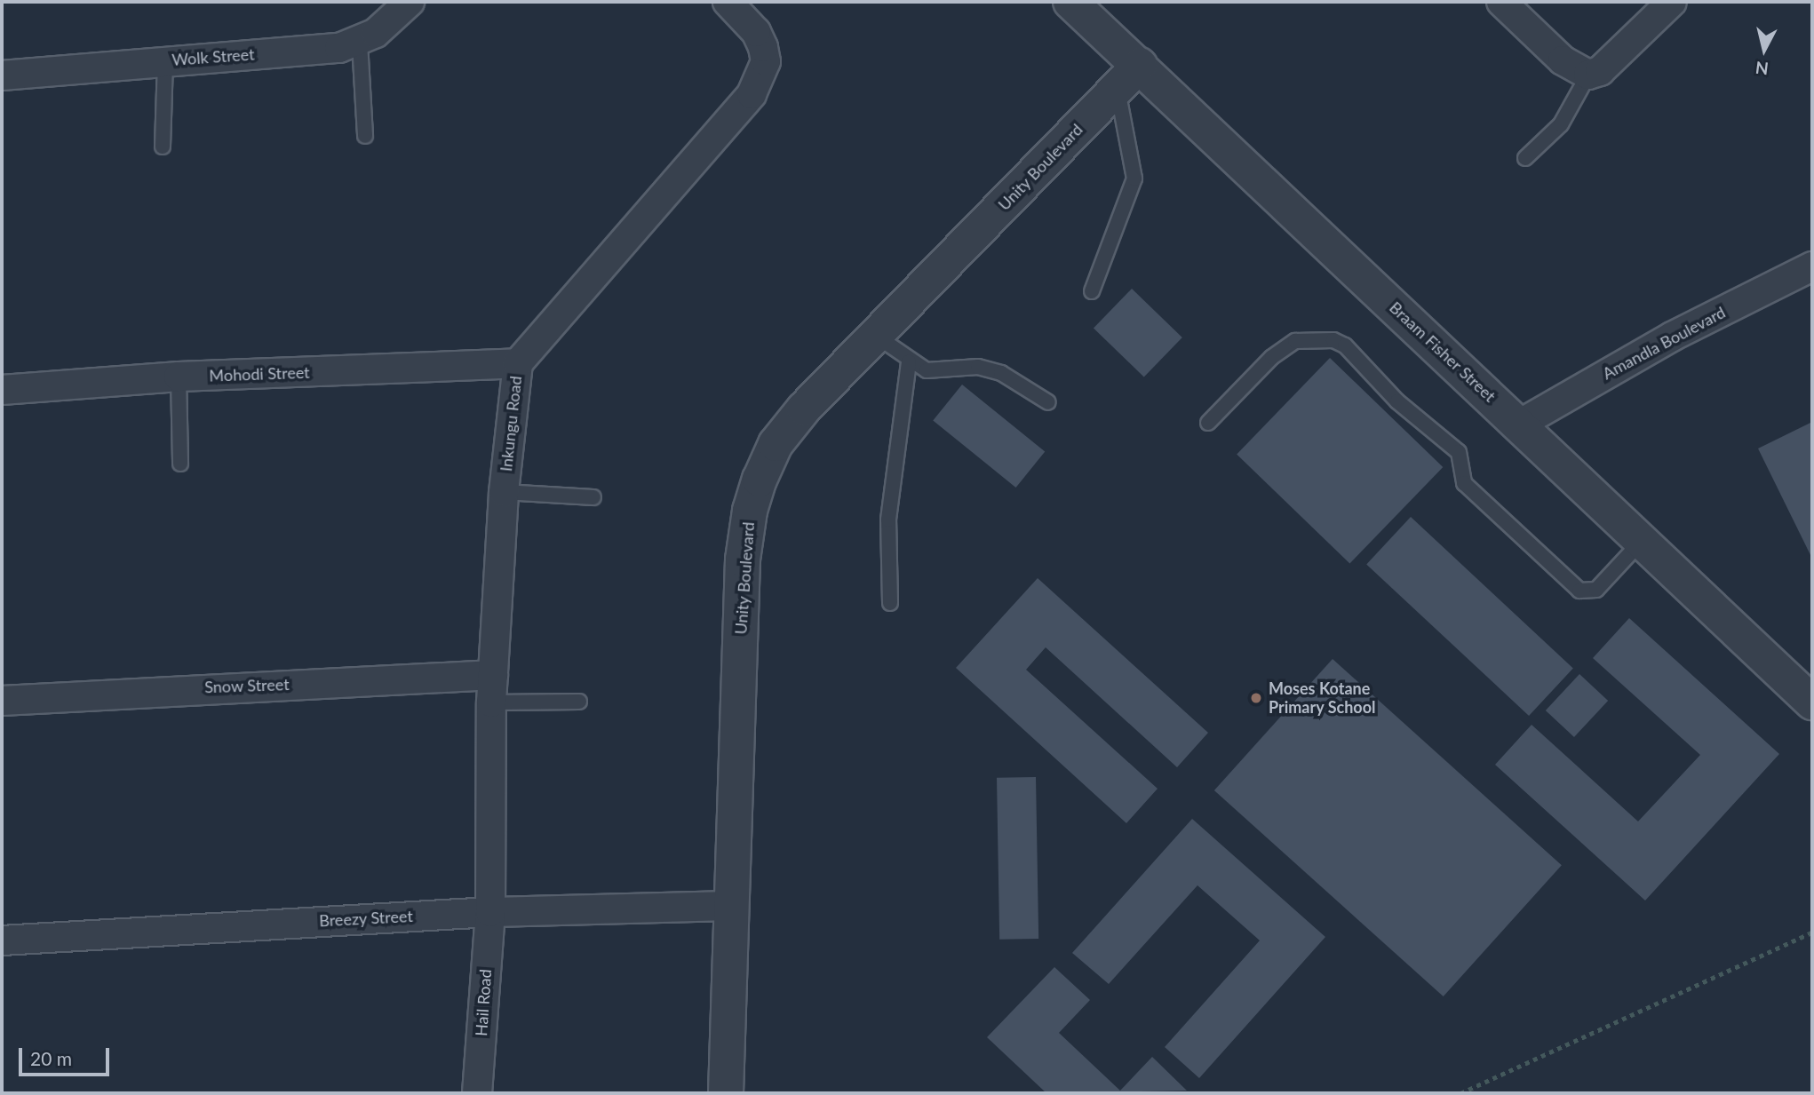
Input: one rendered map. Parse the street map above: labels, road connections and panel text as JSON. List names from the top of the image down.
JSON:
{
  "streets": {
    "street": [
      "Wolk Street",
      "Unity Boulevard",
      "Amandla Boulevard",
      "Braam Fisher Street",
      "Mohodi Street",
      "Inkungu Road",
      "Snow Street",
      "Breezy Street",
      "Hail Road"
    ]
  },
  "crossings": [
    ["Unity Boulevard", "Braam Fisher Street"],
    ["Unity Boulevard", "Breezy Street"],
    ["Amandla Boulevard", "Braam Fisher Street"],
    ["Mohodi Street", "Inkungu Road"],
    ["Inkungu Road", "Snow Street"],
    ["Inkungu Road", "Breezy Street"],
    ["Inkungu Road", "Hail Road"],
    ["Breezy Street", "Hail Road"]
  ],
  "places": ["Moses Kotane Primary School"],
  "scale_bar": "20 m",
  "north": "bottom"
}
